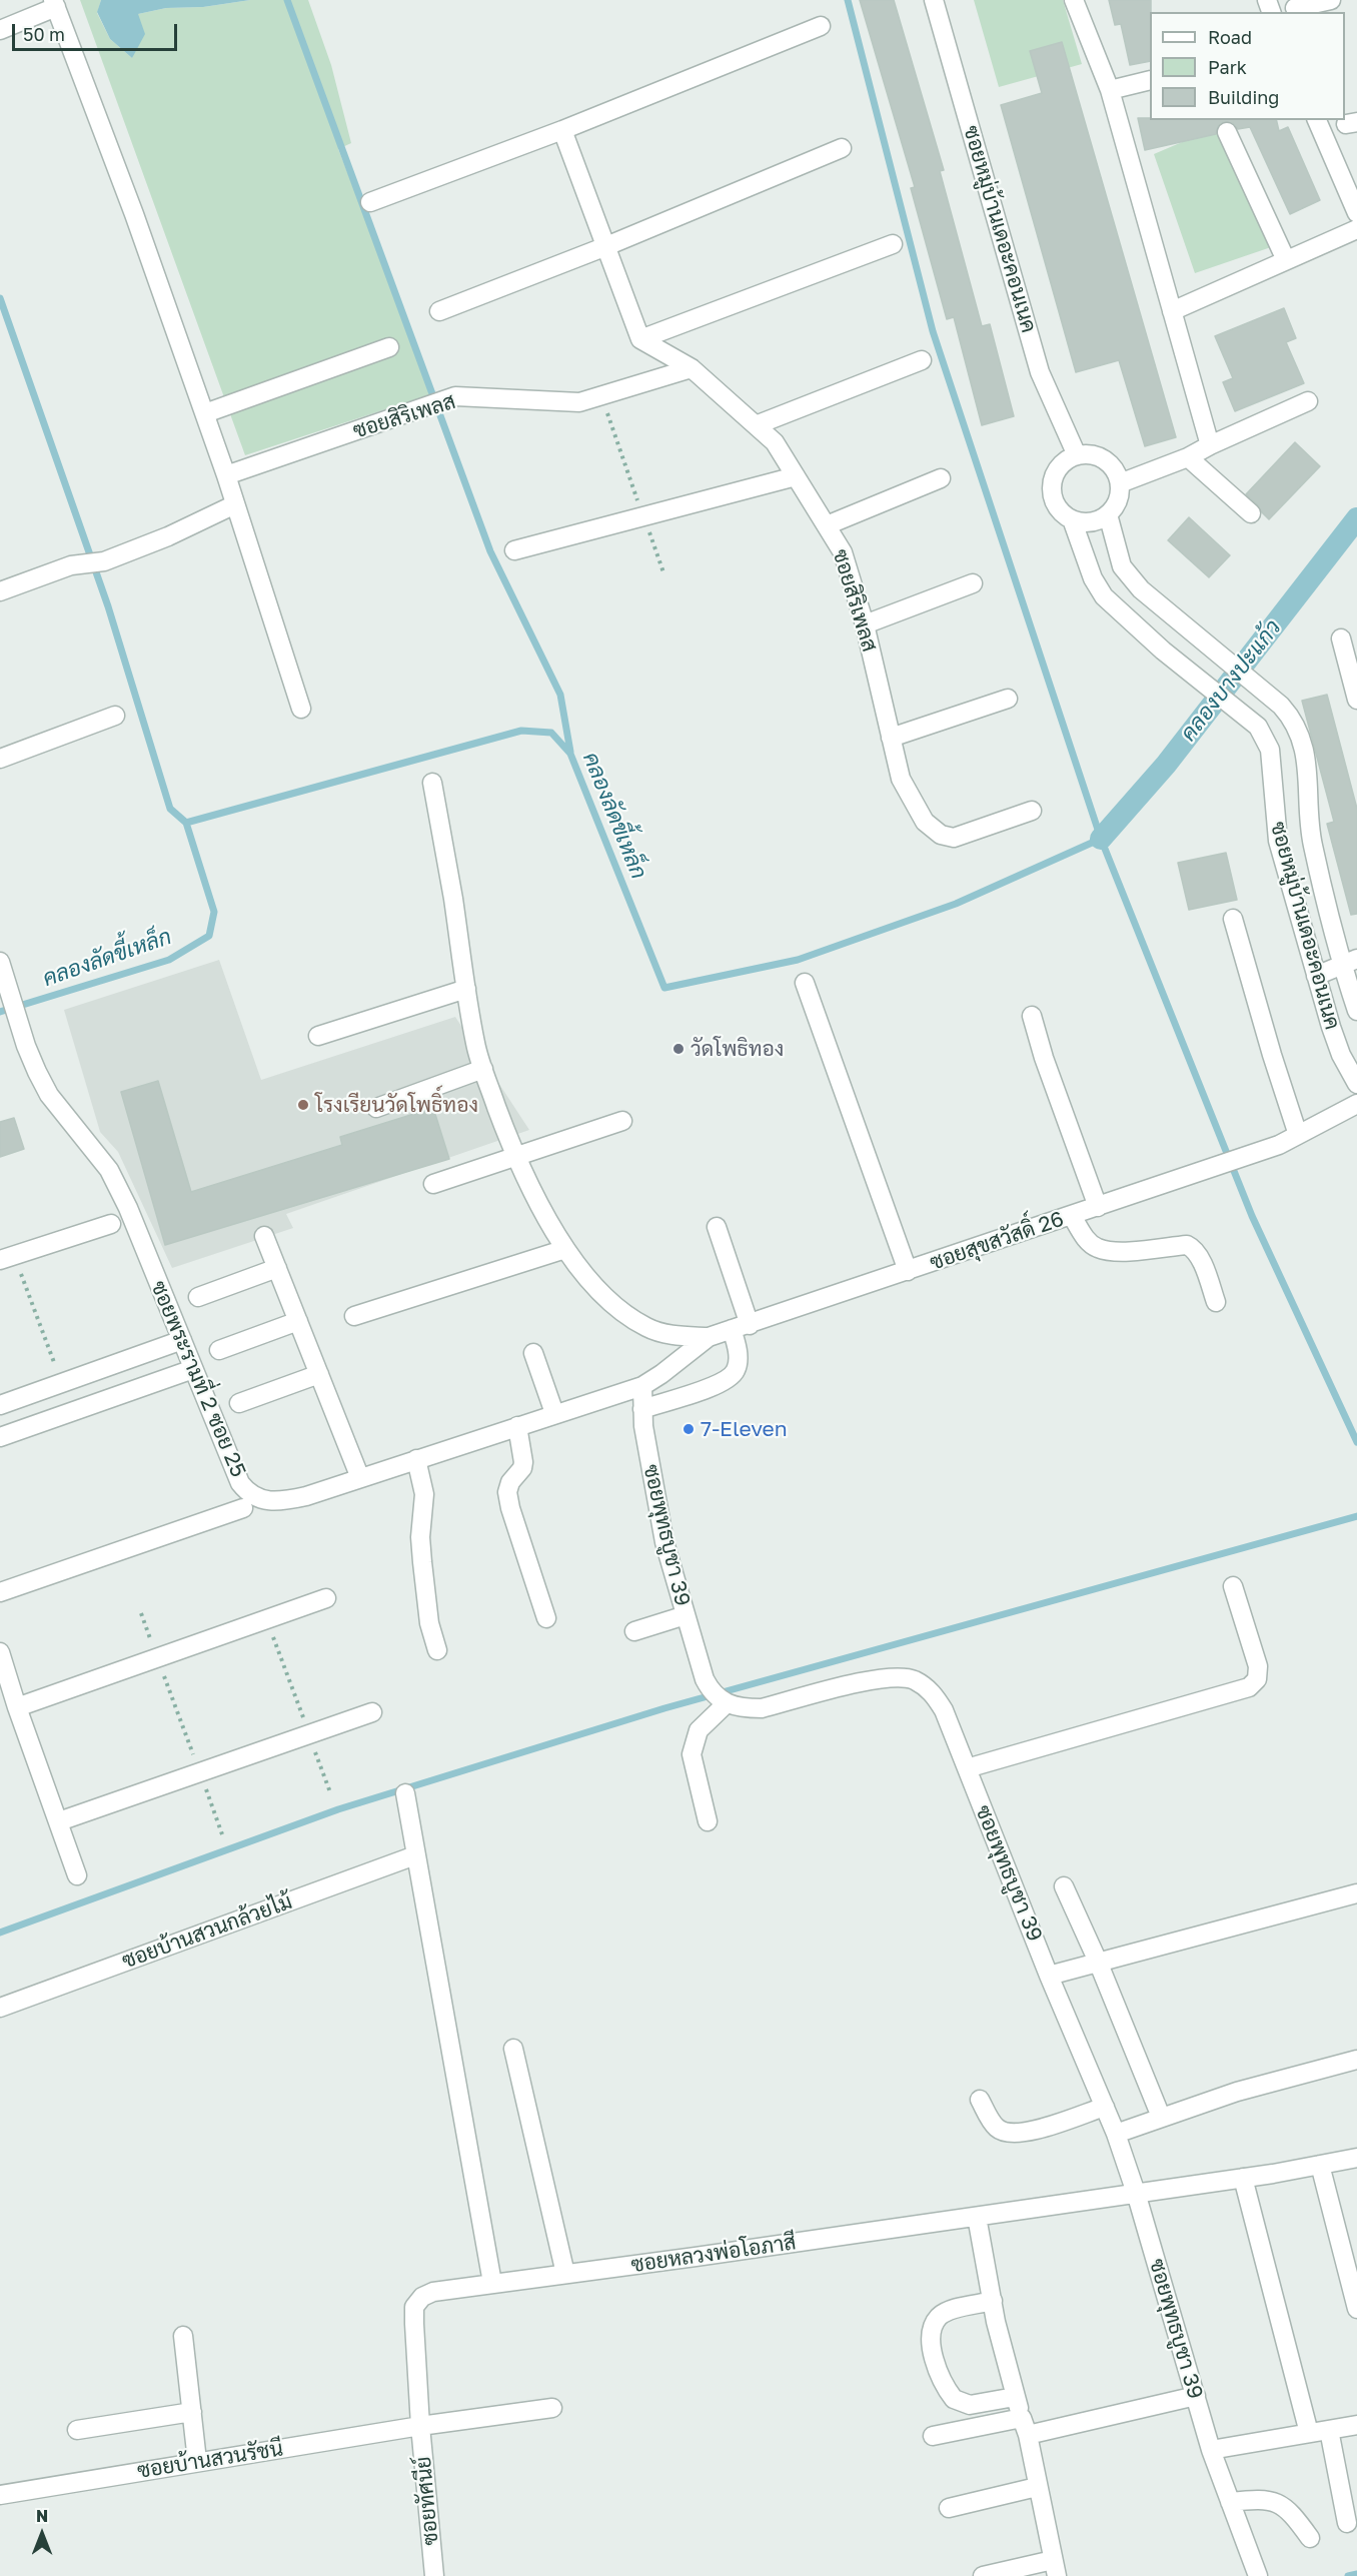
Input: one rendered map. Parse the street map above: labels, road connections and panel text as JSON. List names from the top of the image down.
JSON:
{
  "streets": {
    "street": [
      "ซอยหมู่บ้านเดอะคอนเนค",
      "ซอยสิริเพลส",
      "ซอยสุขสวัสดิ์ 26",
      "ซอยพระรามที่ 2 ซอย 25",
      "ซอยพุทธบูชา 39",
      "ซอยบ้านสวนกล้วยไม้",
      "ซอยหลวงพ่อโอภาสี",
      "ซอยบ้านสวนรัชนี",
      "ซอยทัศนีย์"
    ]
  },
  "crossings": [
    ["ซอยสุขสวัสดิ์ 26", "ซอยพระรามที่ 2 ซอย 25"],
    ["ซอยสุขสวัสดิ์ 26", "ซอยพุทธบูชา 39"],
    ["ซอยพระรามที่ 2 ซอย 25", "ซอยพุทธบูชา 39"],
    ["ซอยพุทธบูชา 39", "ซอยหลวงพ่อโอภาสี"],
    ["ซอยหลวงพ่อโอภาสี", "ซอยบ้านสวนรัชนี"],
    ["ซอยหลวงพ่อโอภาสี", "ซอยทัศนีย์"],
    ["ซอยบ้านสวนรัชนี", "ซอยทัศนีย์"]
  ],
  "water": ["คลองบางปะแก้ว", "คลองลัดขี้เหล็ก"],
  "places": ["วัดโพธิทอง", "โรงเรียนวัดโพธิ์ทอง", "7-Eleven"],
  "legend": ["Road", "Park", "Building"],
  "scale_bar": "50 m",
  "north": "top"
}
